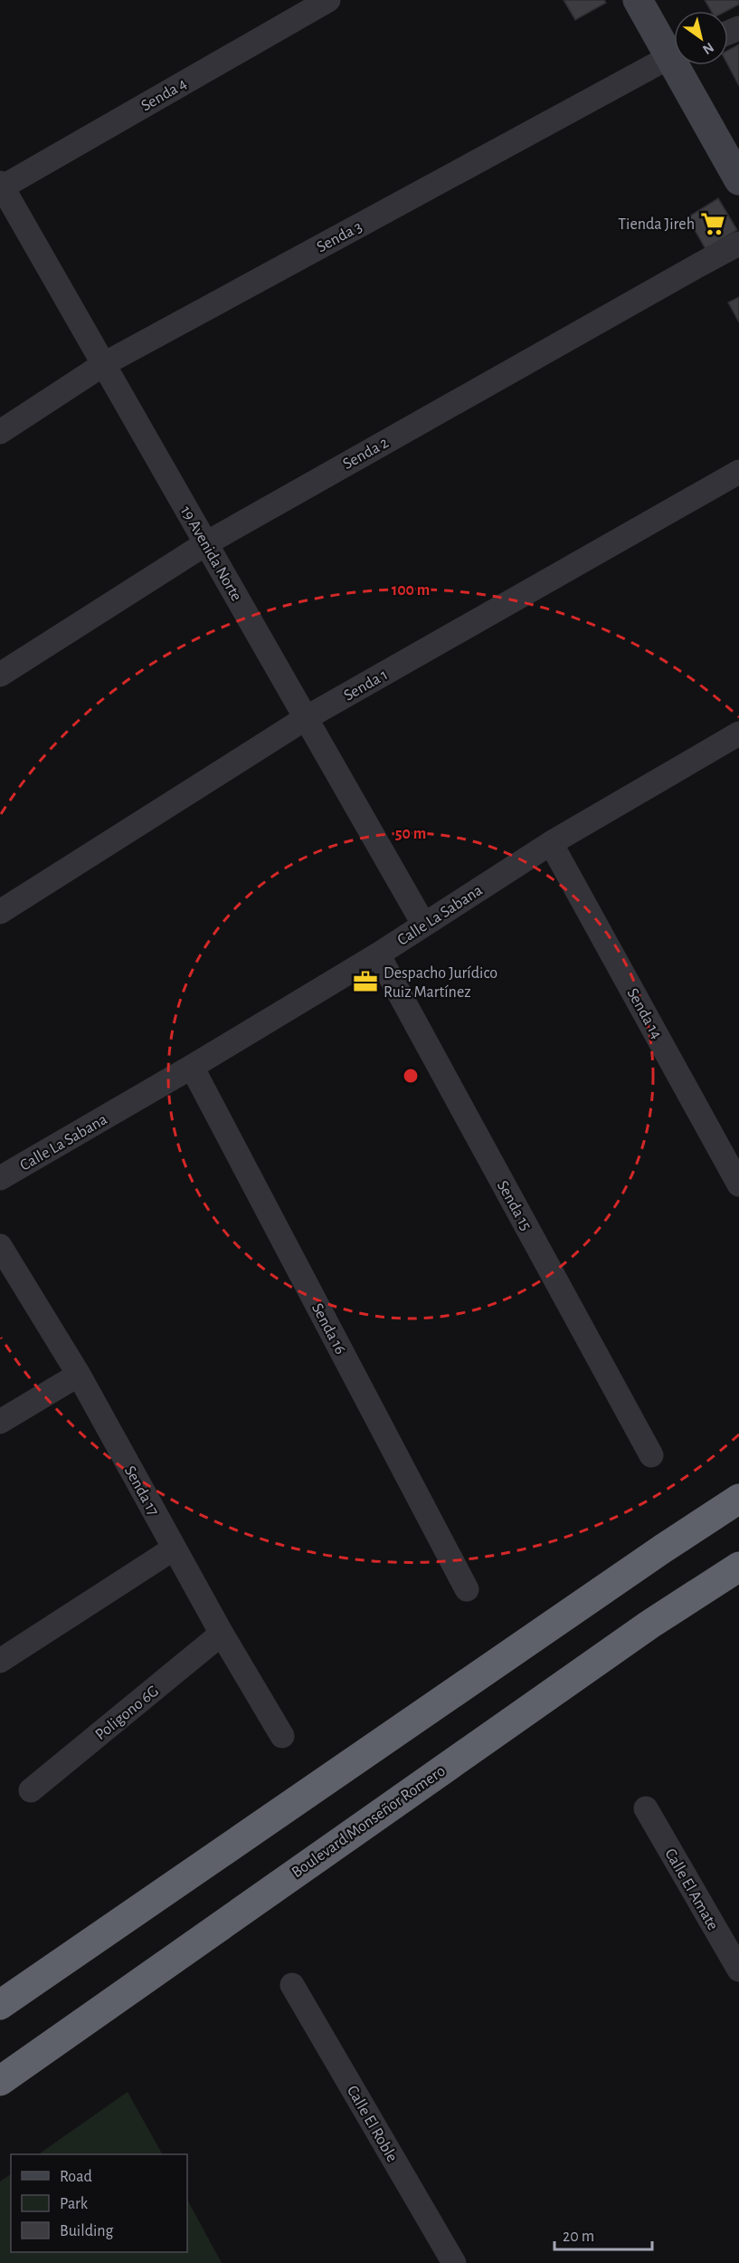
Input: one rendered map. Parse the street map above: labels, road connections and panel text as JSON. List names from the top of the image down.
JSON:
{
  "streets": {
    "highway": ["Boulevard Monseñor Romero"],
    "street": [
      "Senda 4",
      "Senda 3",
      "Senda 2",
      "19 Avenida Norte",
      "Senda 1",
      "Calle La Sabana",
      "Senda 14",
      "Senda 15",
      "Senda 16",
      "Senda 17",
      "Poligono 6G",
      "Calle El Amate",
      "Calle El Roble"
    ]
  },
  "crossings": [
    ["Senda 4", "19 Avenida Norte"],
    ["Senda 3", "19 Avenida Norte"],
    ["Senda 2", "19 Avenida Norte"],
    ["19 Avenida Norte", "Senda 1"],
    ["19 Avenida Norte", "Calle La Sabana"],
    ["Calle La Sabana", "Senda 14"],
    ["Calle La Sabana", "Senda 15"],
    ["Calle La Sabana", "Senda 16"],
    ["Senda 17", "Poligono 6G"]
  ],
  "places": {
    "supermarket": ["Tienda Jireh"],
    "office": ["Despacho Jurídico Ruiz Martínez"]
  },
  "legend": ["Road", "Park", "Building"],
  "scale_bar": "20 m",
  "north": "bottom right",
  "rings": ["100 m", "50 m"]
}
